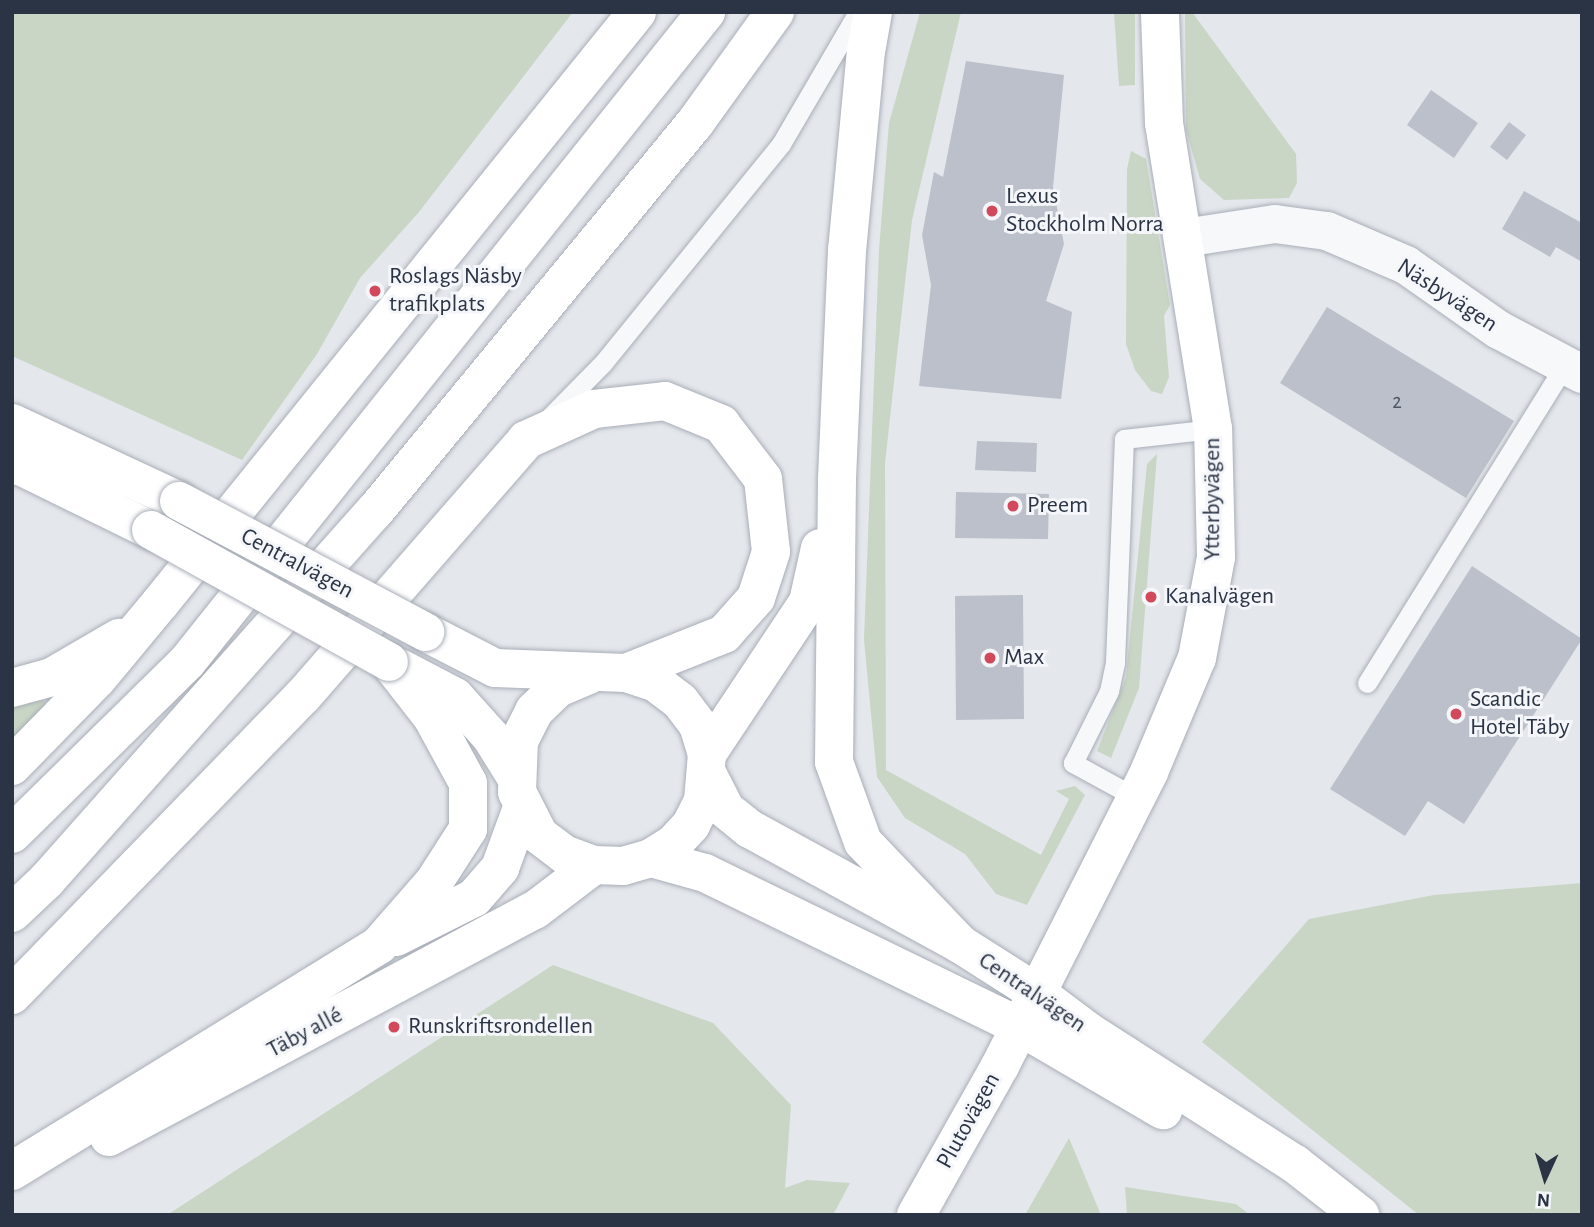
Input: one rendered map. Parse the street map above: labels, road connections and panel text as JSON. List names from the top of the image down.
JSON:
{
  "streets": {
    "main road": [
      "Ytterbyvägen",
      "Centralvägen",
      "Täby allé",
      "Plutovägen"
    ],
    "street": ["Näsbyvägen"]
  },
  "crossings": [
    ["Näsbyvägen", "Ytterbyvägen"],
    ["Ytterbyvägen", "Centralvägen"],
    ["Ytterbyvägen", "Plutovägen"],
    ["Centralvägen", "Täby allé"],
    ["Centralvägen", "Plutovägen"]
  ],
  "places": [
    "Lexus Stockholm Norra",
    "Roslags Näsby trafikplats",
    "Preem",
    "Kanalvägen",
    "Max",
    "Scandic Hotel Täby",
    "Runskriftsrondellen"
  ],
  "house_numbers": ["2"],
  "north": "bottom"
}
